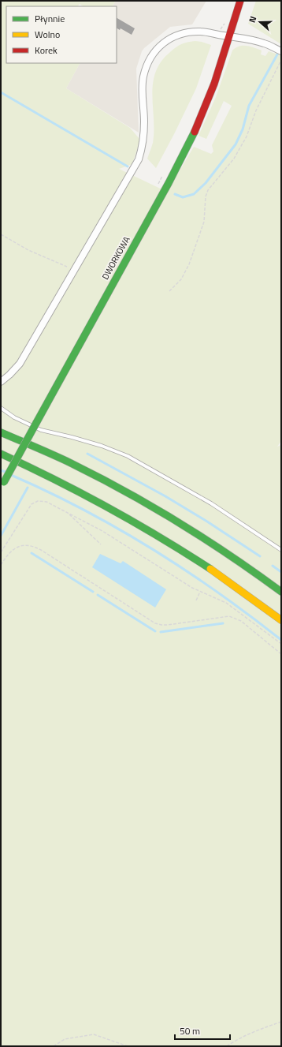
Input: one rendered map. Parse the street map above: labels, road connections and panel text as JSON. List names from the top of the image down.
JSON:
{
  "streets": {
    "main road": ["DWORKOWA"]
  },
  "legend": ["Płynnie", "Wolno", "Korek"],
  "scale_bar": "50 m",
  "north": "left"
}
